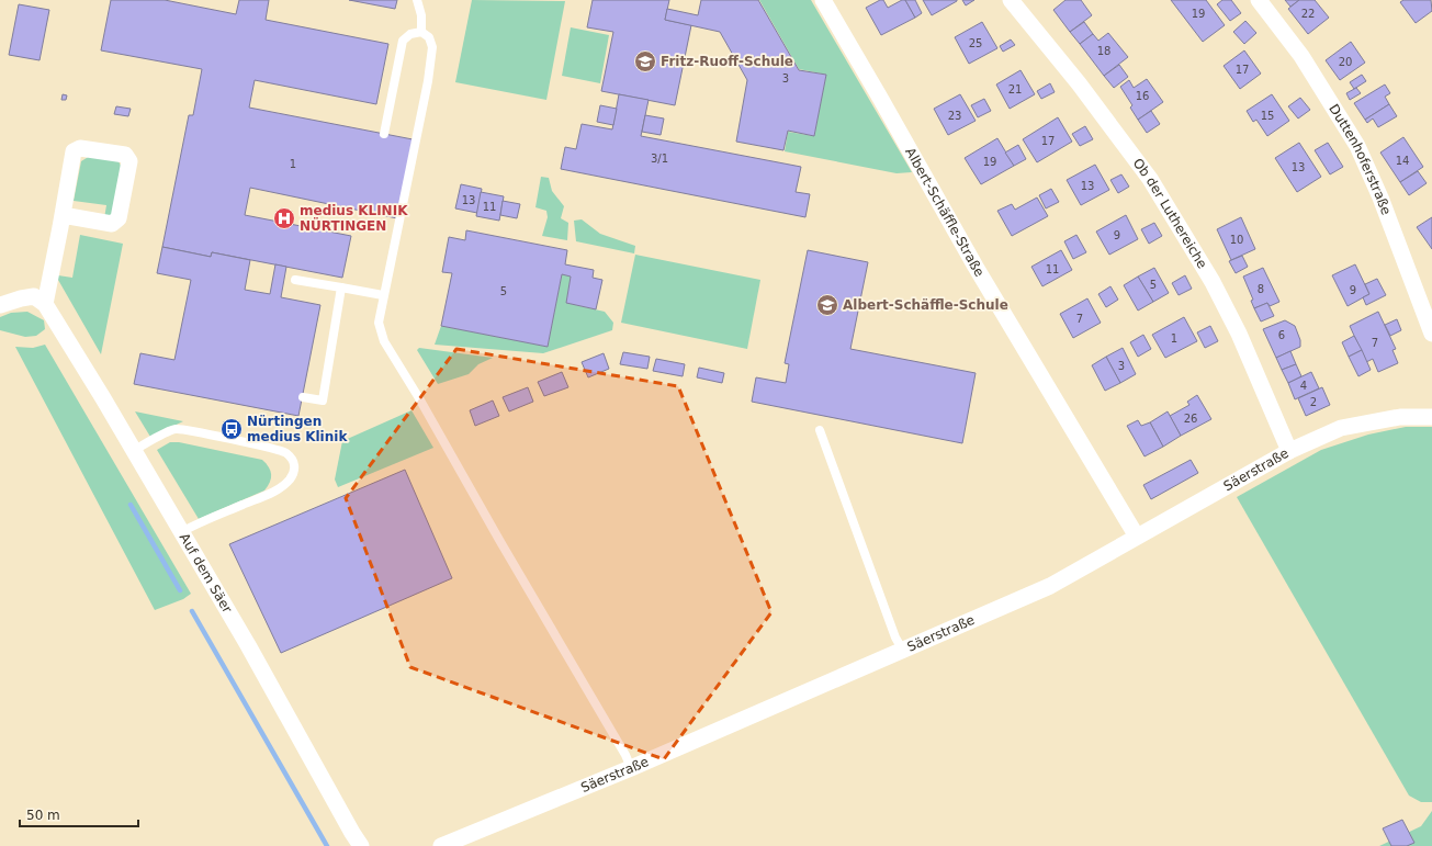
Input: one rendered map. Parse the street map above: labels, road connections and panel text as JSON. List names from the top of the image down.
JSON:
{
  "streets": {
    "street": [
      "Duttenhoferstraße",
      "Albert-Schäffle-Straße",
      "Ob der Luthereiche",
      "Säerstraße",
      "Auf dem Säer"
    ]
  },
  "crossings": [
    ["Albert-Schäffle-Straße", "Säerstraße"],
    ["Ob der Luthereiche", "Säerstraße"]
  ],
  "places": {
    "school or university": ["Fritz-Ruoff-Schule", "Albert-Schäffle-Schule"],
    "hospital": ["medius KLINIK NÜRTINGEN"],
    "bus stop": ["Nürtingen medius Klinik"]
  },
  "house_numbers": [
    "19",
    "22",
    "25",
    "18",
    "20",
    "17",
    "3",
    "21",
    "16",
    "23",
    "15",
    "17",
    "3/1",
    "14",
    "19",
    "1",
    "13",
    "13",
    "13",
    "11",
    "9",
    "10",
    "11",
    "5",
    "8",
    "9",
    "5",
    "7",
    "6",
    "1",
    "7",
    "3",
    "4",
    "2",
    "26"
  ],
  "scale_bar": "50 m"
}
